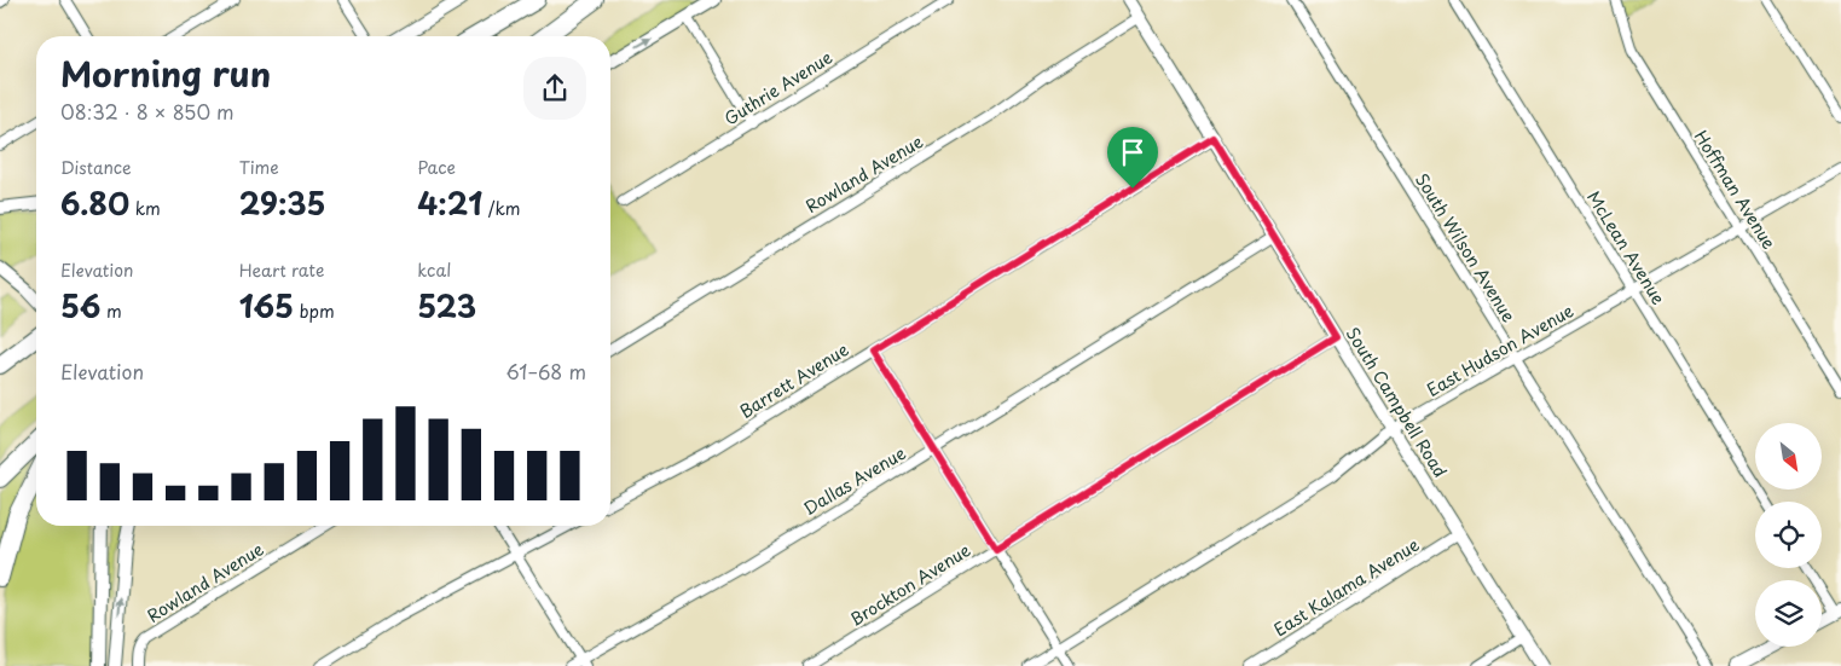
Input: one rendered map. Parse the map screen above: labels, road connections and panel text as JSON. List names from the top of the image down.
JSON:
{
  "streets": {
    "street": [
      "Guthrie Avenue",
      "Rowland Avenue",
      "Hoffman Avenue",
      "South Wilson Avenue",
      "McLean Avenue",
      "East Hudson Avenue",
      "Barrett Avenue",
      "South Campbell Road",
      "Dallas Avenue",
      "Brockton Avenue",
      "East Kalama Avenue"
    ]
  },
  "crossings": [
    ["Rowland Avenue", "South Campbell Road"],
    ["Hoffman Avenue", "East Hudson Avenue"],
    ["South Wilson Avenue", "East Hudson Avenue"],
    ["McLean Avenue", "East Hudson Avenue"],
    ["East Hudson Avenue", "South Campbell Road"],
    ["Barrett Avenue", "South Campbell Road"],
    ["South Campbell Road", "Dallas Avenue"],
    ["South Campbell Road", "Brockton Avenue"],
    ["South Campbell Road", "East Kalama Avenue"]
  ],
  "north": "bottom right",
  "page": {
    "heading": ["Morning run", "08:32 · 8 × 850 m"],
    "stats": [
      ["Distance", "6.80 km"],
      ["Time", "29:35"],
      ["Pace", "4:21 /km"],
      ["Elevation", "56 m"],
      ["Heart rate", "165 bpm"],
      ["kcal", "523"]
    ],
    "chart": ["Elevation", "61–68 m"]
  }
}
